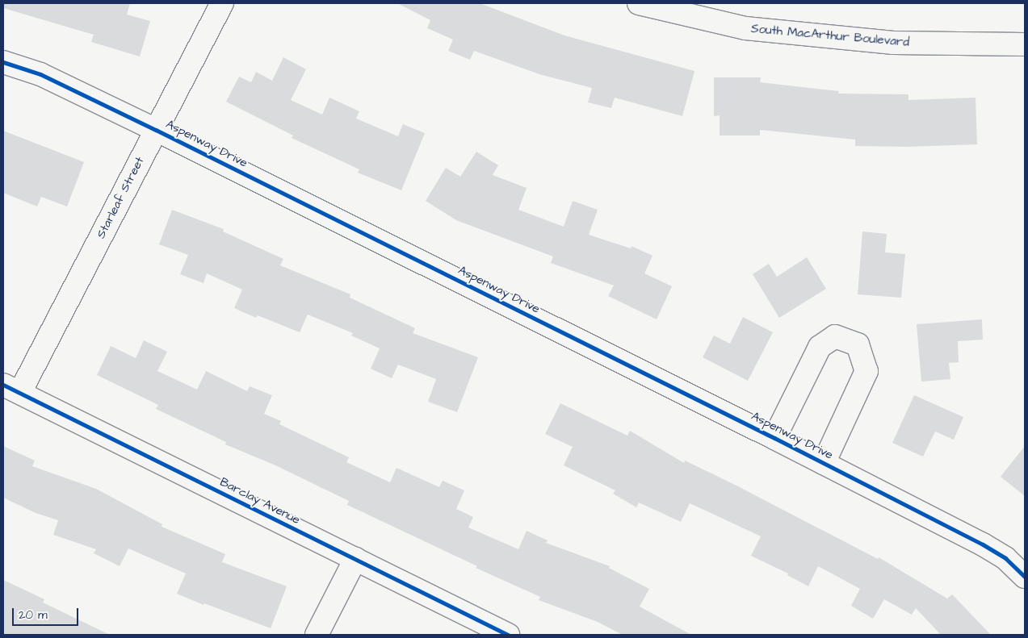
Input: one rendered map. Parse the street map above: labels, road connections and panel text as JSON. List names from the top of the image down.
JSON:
{
  "streets": {
    "street": [
      "South MacArthur Boulevard",
      "Aspenway Drive",
      "Starleaf Street",
      "Barclay Avenue"
    ]
  },
  "crossings": [
    ["Aspenway Drive", "Starleaf Street"],
    ["Starleaf Street", "Barclay Avenue"]
  ],
  "scale_bar": "20 m"
}
